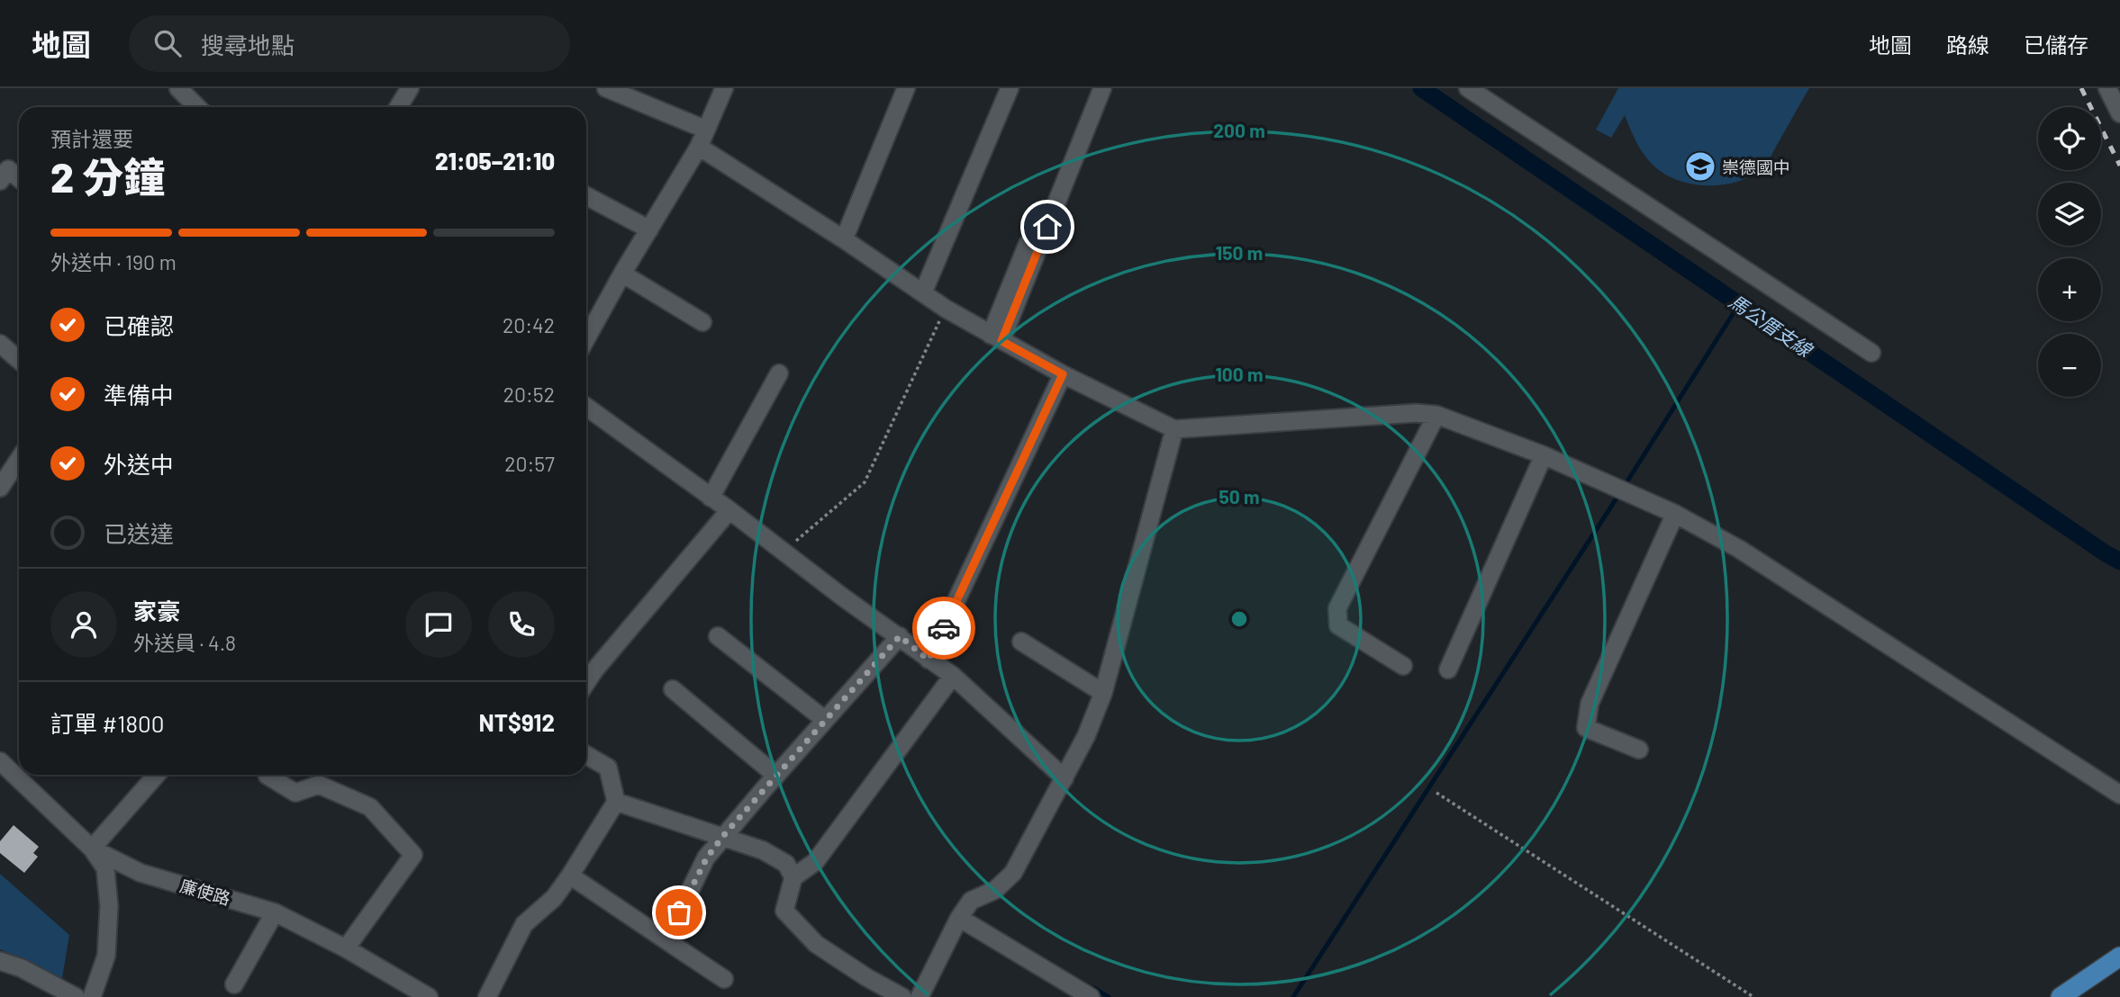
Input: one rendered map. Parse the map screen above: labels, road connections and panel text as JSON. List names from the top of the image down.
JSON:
{
  "streets": {
    "street": ["廉使路"]
  },
  "water": ["馬公厝支線"],
  "places": {
    "school or university": ["崇德國中"]
  },
  "page": {
    "header": "地圖",
    "search": "搜尋地點",
    "nav": ["地圖", "路線", "已儲存"],
    "map_buttons": ["+", "−"],
    "heading": ["2 分鐘", "預計還要", "21:05–21:10"],
    "panel": [
      "家豪",
      "外送員 · 4.8",
      "訂單 #1800",
      "NT$912"
    ],
    "bar": "外送中 · 190 m",
    "list": [
      ["已確認", "20:42"],
      ["準備中", "20:52"],
      ["外送中", "20:57"],
      "已送達"
    ]
  },
  "rings": [
    "200 m",
    "150 m",
    "100 m",
    "50 m"
  ]
}
